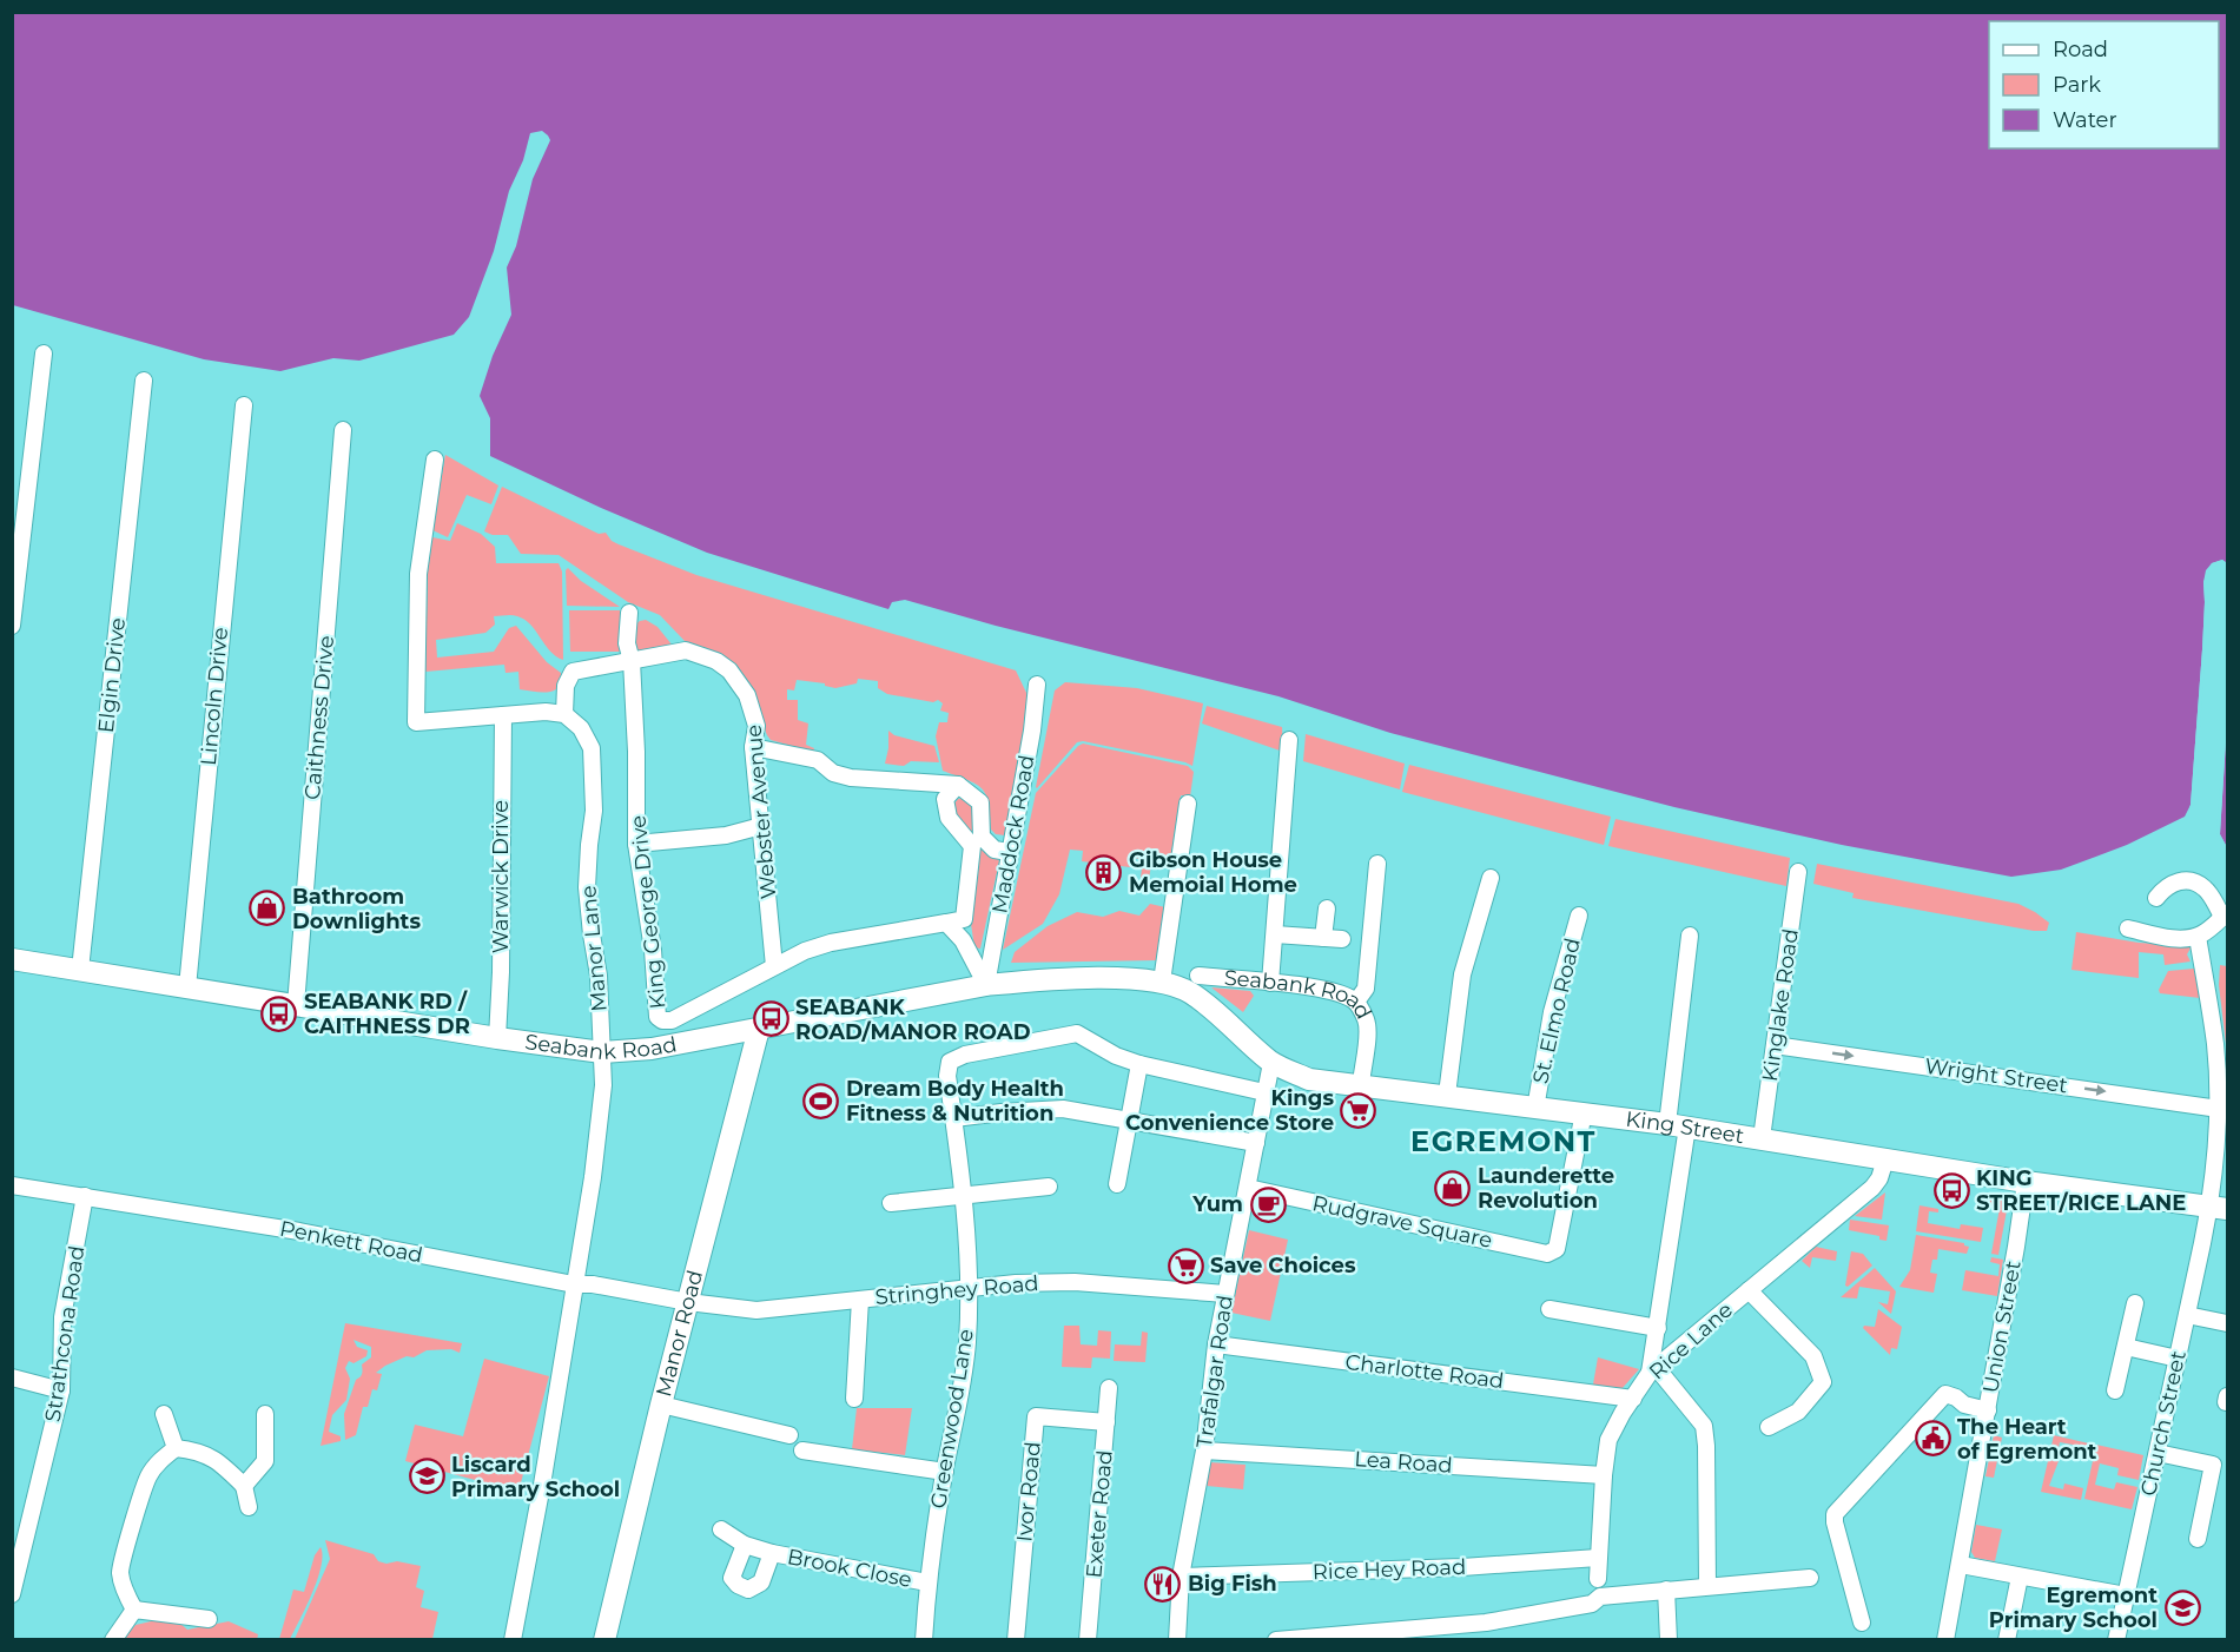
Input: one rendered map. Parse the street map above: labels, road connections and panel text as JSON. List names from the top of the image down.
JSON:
{
  "streets": {
    "main road": ["Seabank Road", "King Street", "Manor Road"],
    "street": [
      "Elgin Drive",
      "Lincoln Drive",
      "Caithness Drive",
      "Webster Avenue",
      "Maddock Road",
      "Warwick Drive",
      "King George Drive",
      "Manor Lane",
      "Kinglake Road",
      "St. Elmo Road",
      "Wright Street",
      "Rudgrave Square",
      "Penkett Road",
      "Stringhey Road",
      "Union Street",
      "Strathcona Road",
      "Rice Lane",
      "Trafalgar Road",
      "Charlotte Road",
      "Greenwood Lane",
      "Church Street",
      "Lea Road",
      "Ivor Road",
      "Exeter Road",
      "Brook Close",
      "Rice Hey Road"
    ]
  },
  "crossings": [
    ["Elgin Drive", "Seabank Road"],
    ["Lincoln Drive", "Seabank Road"],
    ["Caithness Drive", "Seabank Road"],
    ["Webster Avenue", "King George Drive"],
    ["Maddock Road", "Seabank Road"],
    ["Warwick Drive", "Seabank Road"],
    ["Manor Lane", "Seabank Road"],
    ["Manor Lane", "Penkett Road"],
    ["Seabank Road", "King Street"],
    ["Seabank Road", "Manor Road"],
    ["Kinglake Road", "Wright Street"],
    ["Kinglake Road", "King Street"],
    ["St. Elmo Road", "King Street"],
    ["Wright Street", "Church Street"],
    ["King Street", "Rudgrave Square"],
    ["King Street", "Union Street"],
    ["King Street", "Rice Lane"],
    ["King Street", "Trafalgar Road"],
    ["King Street", "Church Street"],
    ["Rudgrave Square", "Trafalgar Road"],
    ["Penkett Road", "Stringhey Road"],
    ["Penkett Road", "Strathcona Road"],
    ["Penkett Road", "Manor Road"],
    ["Stringhey Road", "Manor Road"],
    ["Stringhey Road", "Trafalgar Road"],
    ["Stringhey Road", "Greenwood Lane"],
    ["Rice Lane", "Charlotte Road"],
    ["Rice Lane", "Lea Road"],
    ["Rice Lane", "Rice Hey Road"],
    ["Trafalgar Road", "Charlotte Road"],
    ["Trafalgar Road", "Greenwood Lane"],
    ["Trafalgar Road", "Lea Road"],
    ["Trafalgar Road", "Rice Hey Road"],
    ["Greenwood Lane", "Brook Close"],
    ["Ivor Road", "Exeter Road"]
  ],
  "one_way": ["Wright Street"],
  "districts": ["EGREMONT"],
  "places": {
    "building": ["Gibson House Memoial Home"],
    "shop": ["Bathroom Downlights", "Launderette Revolution"],
    "bus stop": ["SEABANK RD / CAITHNESS DR", "SEABANK ROAD/MANOR ROAD", "KING STREET/RICE LANE"],
    "sports": ["Dream Body Health Fitness & Nutrition"],
    "supermarket": ["Kings Convenience Store", "Save Choices"],
    "cafe": ["Yum"],
    "public building": ["The Heart of Egremont"],
    "school or university": ["Liscard Primary School", "Egremont Primary School"],
    "restaurant": ["Big Fish"]
  },
  "legend": ["Road", "Park", "Water"]
}
